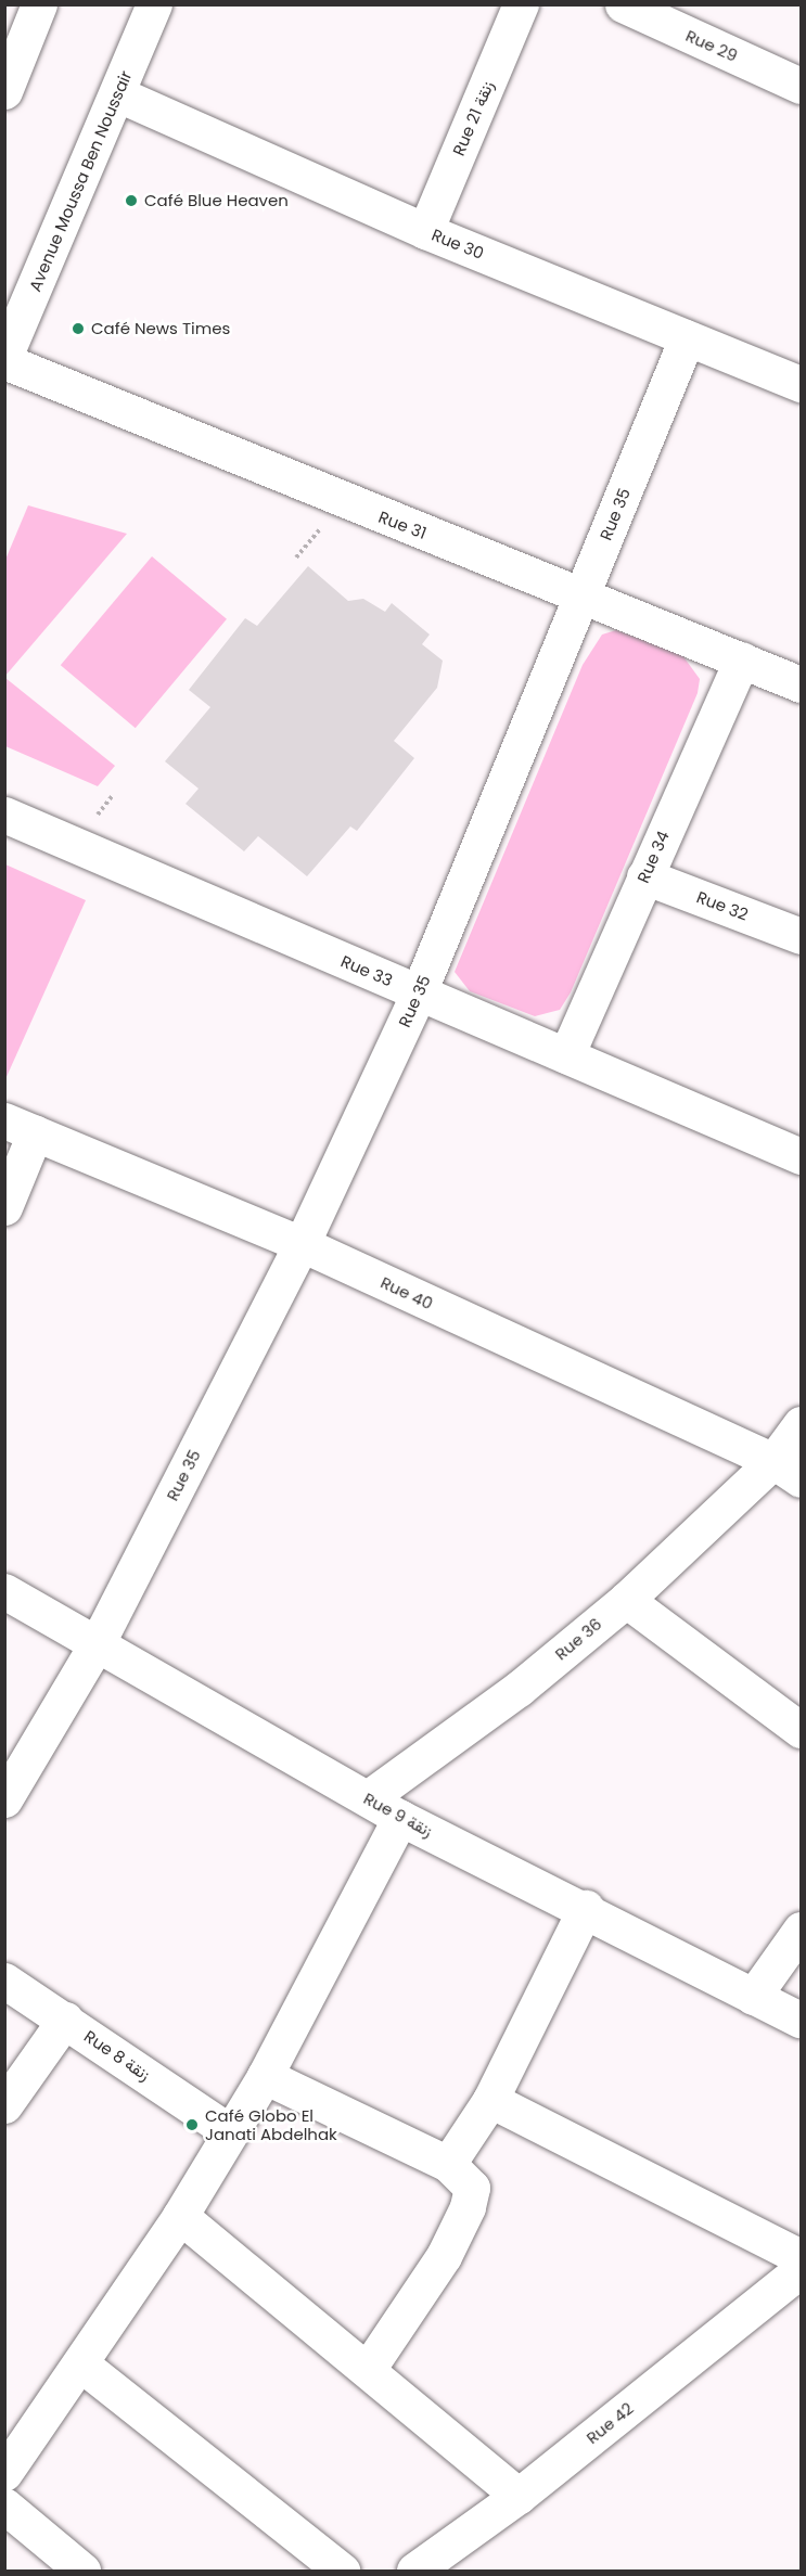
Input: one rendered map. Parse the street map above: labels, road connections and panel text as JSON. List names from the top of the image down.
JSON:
{
  "streets": {
    "street": [
      "Rue 29",
      "Rue 21 زنقة",
      "Avenue Moussa Ben Noussair",
      "Rue 30",
      "Rue 35",
      "Rue 31",
      "Rue 34",
      "Rue 32",
      "Rue 33",
      "Rue 40",
      "Rue 36",
      "Rue 9 زنقة",
      "Rue 8 زنقة",
      "Rue 42"
    ]
  },
  "crossings": [
    ["Rue 21 زنقة", "Rue 30"],
    ["Avenue Moussa Ben Noussair", "Rue 30"],
    ["Avenue Moussa Ben Noussair", "Rue 31"],
    ["Rue 30", "Rue 35"],
    ["Rue 35", "Rue 31"],
    ["Rue 35", "Rue 33"],
    ["Rue 35", "Rue 40"],
    ["Rue 35", "Rue 9 زنقة"],
    ["Rue 31", "Rue 34"],
    ["Rue 34", "Rue 32"],
    ["Rue 34", "Rue 33"],
    ["Rue 40", "Rue 36"],
    ["Rue 36", "Rue 9 زنقة"]
  ],
  "places": ["Café Blue Heaven", "Café News Times", "Café Globo El Janati Abdelhak"]
}
